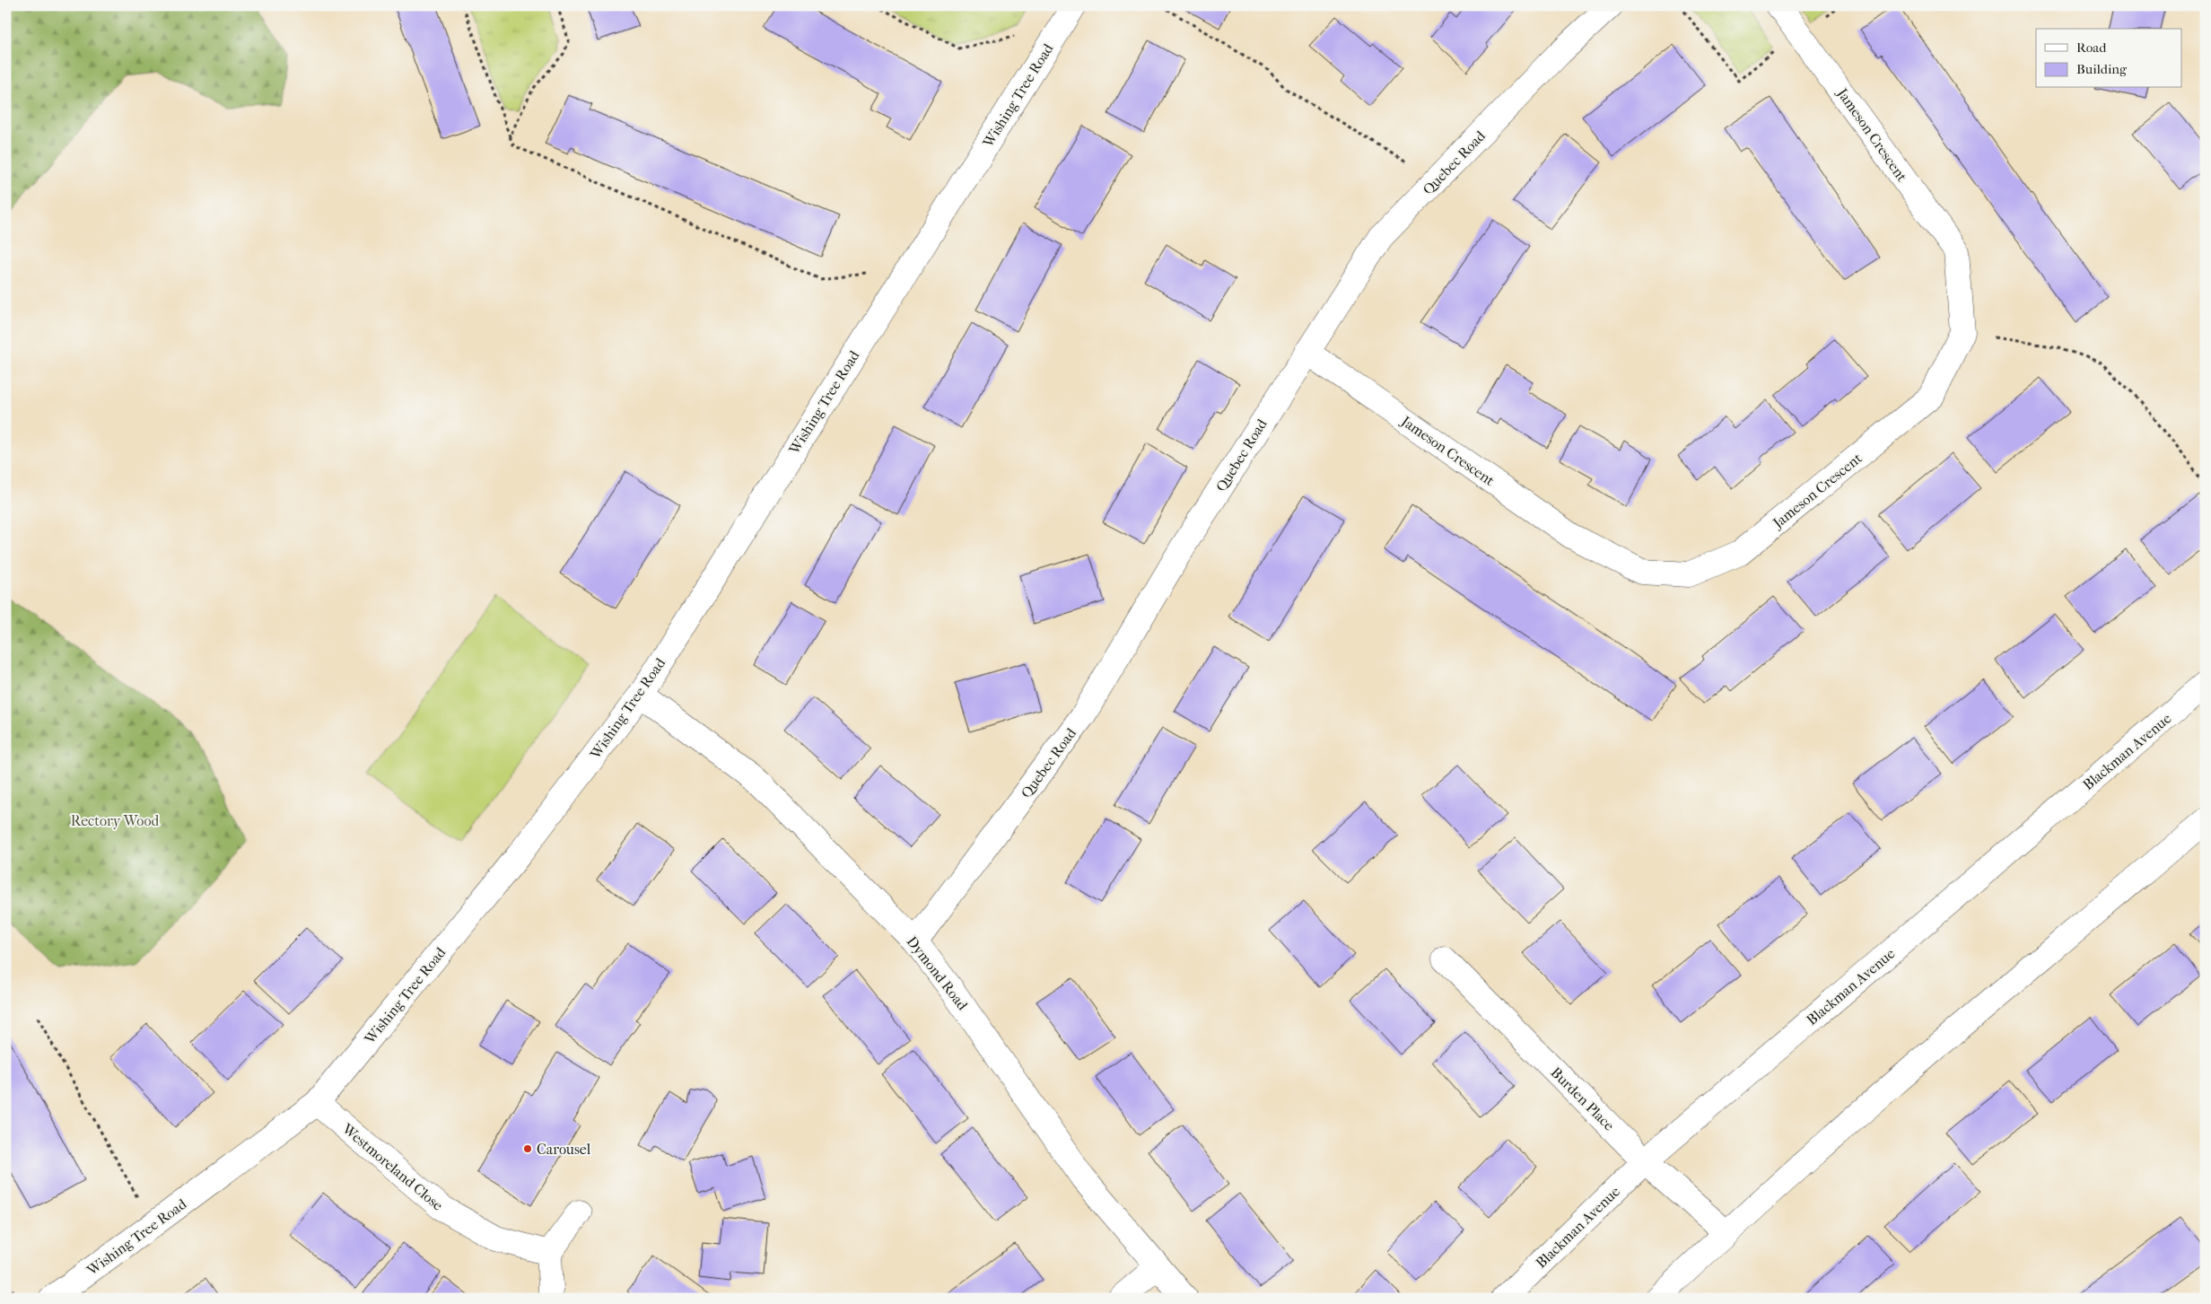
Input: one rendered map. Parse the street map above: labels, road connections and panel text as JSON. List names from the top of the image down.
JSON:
{
  "streets": {
    "street": [
      "Wishing Tree Road",
      "Jameson Crescent",
      "Quebec Road",
      "Blackman Avenue",
      "Dymond Road",
      "Burden Place",
      "Westmoreland Close"
    ]
  },
  "crossings": [
    ["Wishing Tree Road", "Dymond Road"],
    ["Wishing Tree Road", "Westmoreland Close"],
    ["Jameson Crescent", "Quebec Road"],
    ["Quebec Road", "Dymond Road"],
    ["Blackman Avenue", "Burden Place"]
  ],
  "parks": ["Rectory Wood"],
  "places": ["Carousel"],
  "legend": ["Road", "Building"]
}
